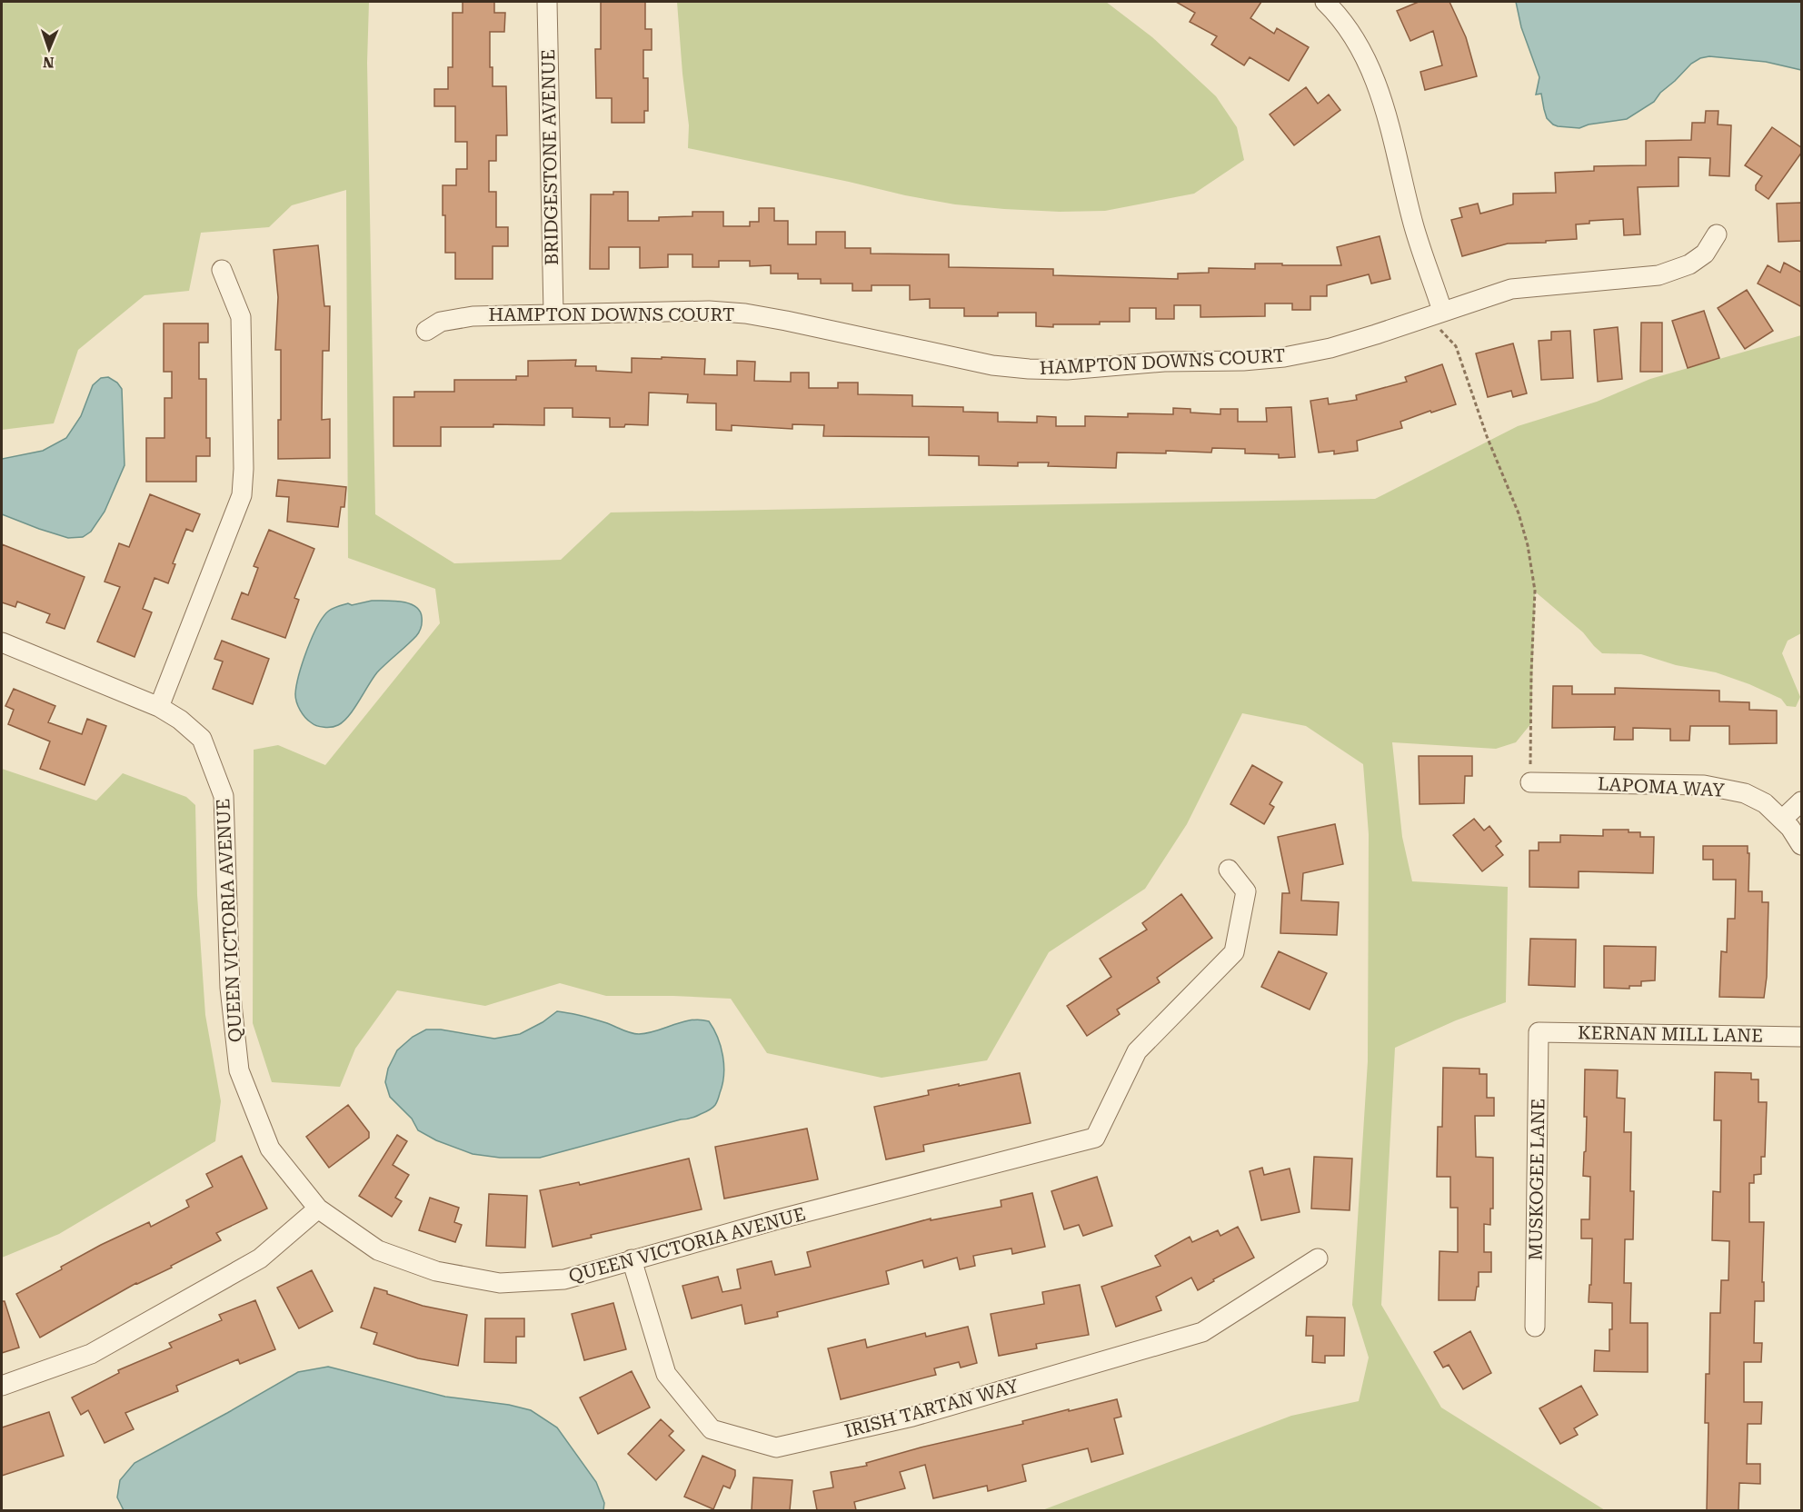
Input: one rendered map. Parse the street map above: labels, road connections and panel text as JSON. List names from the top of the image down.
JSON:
{
  "streets": {
    "street": [
      "BRIDGESTONE AVENUE",
      "HAMPTON DOWNS COURT",
      "LAPOMA WAY",
      "QUEEN VICTORIA AVENUE",
      "KERNAN MILL LANE",
      "MUSKOGEE LANE",
      "IRISH TARTAN WAY"
    ]
  },
  "crossings": [
    ["BRIDGESTONE AVENUE", "HAMPTON DOWNS COURT"],
    ["QUEEN VICTORIA AVENUE", "IRISH TARTAN WAY"],
    ["KERNAN MILL LANE", "MUSKOGEE LANE"]
  ],
  "north": "bottom"
}
